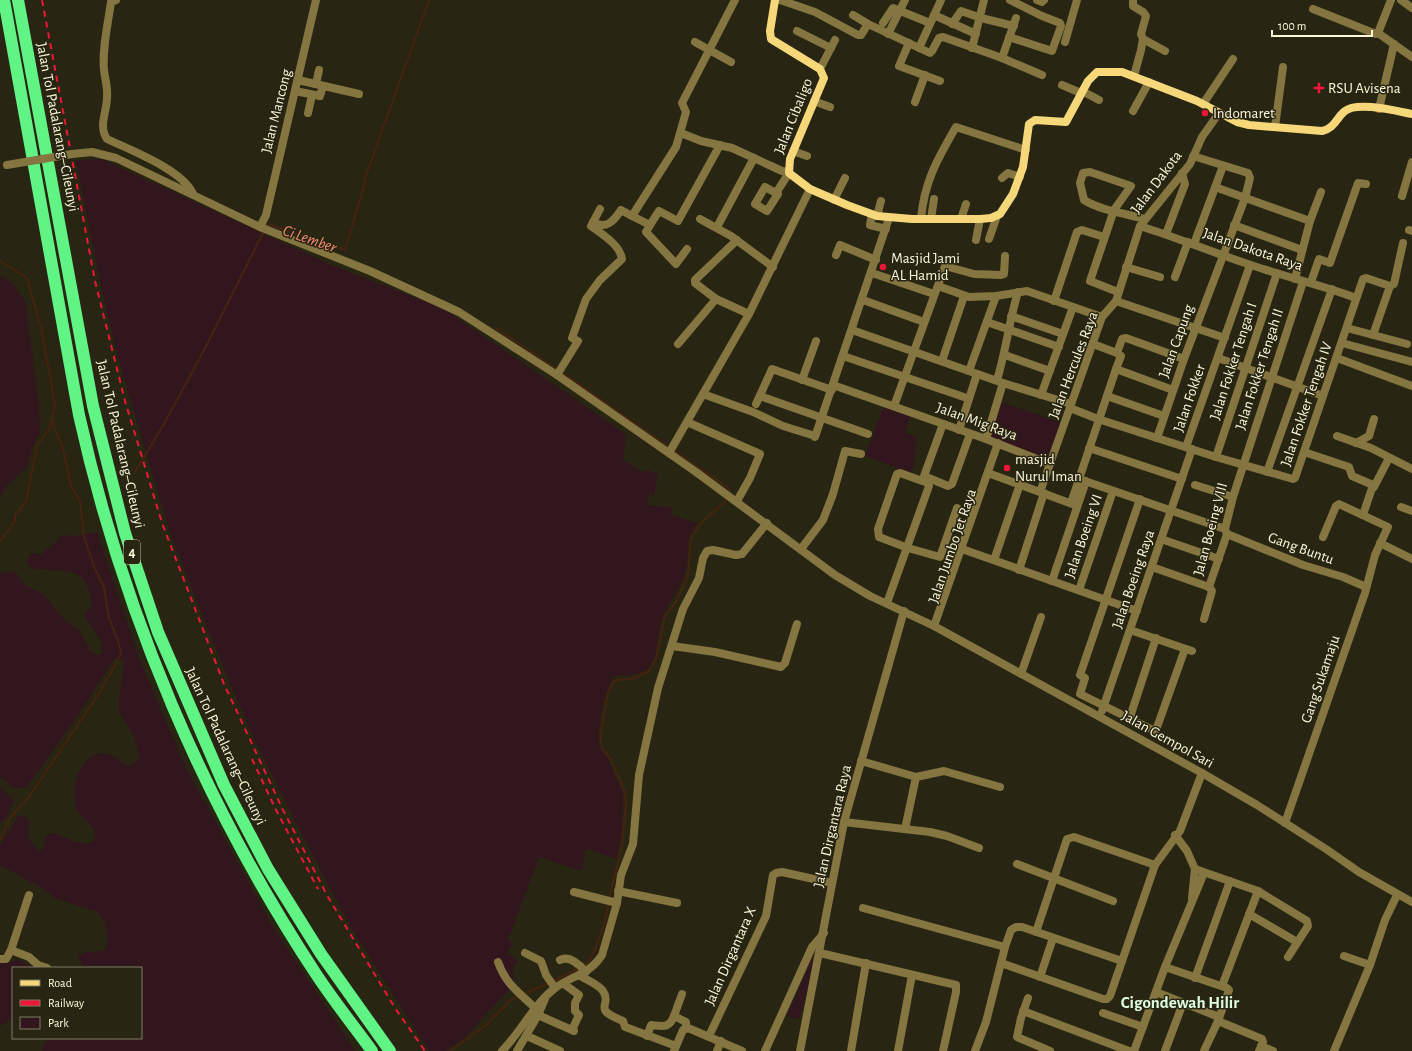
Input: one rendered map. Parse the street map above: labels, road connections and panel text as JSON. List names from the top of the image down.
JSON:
{
  "streets": {
    "highway": ["Jalan Tol Padalarang–Cileunyi", "4"],
    "main road": ["Jalan Cibaligo"],
    "street": [
      "Jalan Mancong",
      "Jalan Dakota",
      "Jalan Dakota Raya",
      "Jalan Capung",
      "Jalan Fokker Tengah I",
      "Jalan Hercules Raya",
      "Jalan Fokker Tengah II",
      "Jalan Fokker",
      "Jalan Fokker Tengah IV",
      "Jalan Mig Raya",
      "Jalan Boeing VIII",
      "Jalan Boeing VI",
      "Jalan Jumbo Jet Raya",
      "Gang Buntu",
      "Jalan Boeing Raya",
      "Gang Sukamaju",
      "Jalan Gempol Sari",
      "Jalan Dirgantara Raya",
      "Jalan Dirgantara X"
    ]
  },
  "crossings": [
    ["Jalan Mancong", "Jalan Gempol Sari"],
    ["Jalan Dakota", "Jalan Dakota Raya"],
    ["Jalan Dakota", "Jalan Hercules Raya"],
    ["Jalan Dakota Raya", "Jalan Capung"],
    ["Jalan Dakota Raya", "Jalan Fokker Tengah I"],
    ["Jalan Dakota Raya", "Jalan Hercules Raya"],
    ["Jalan Dakota Raya", "Jalan Fokker Tengah II"],
    ["Jalan Dakota Raya", "Jalan Fokker"],
    ["Jalan Dakota Raya", "Jalan Fokker Tengah IV"],
    ["Jalan Capung", "Jalan Fokker Tengah IV"],
    ["Jalan Fokker Tengah I", "Jalan Fokker Tengah IV"],
    ["Jalan Hercules Raya", "Jalan Fokker Tengah IV"],
    ["Jalan Hercules Raya", "Jalan Mig Raya"],
    ["Jalan Fokker Tengah II", "Jalan Fokker Tengah IV"],
    ["Jalan Fokker Tengah II", "Jalan Boeing VIII"],
    ["Jalan Fokker", "Jalan Fokker Tengah IV"],
    ["Jalan Fokker", "Jalan Boeing Raya"],
    ["Jalan Fokker Tengah IV", "Jalan Boeing VIII"],
    ["Jalan Fokker Tengah IV", "Jalan Boeing Raya"],
    ["Jalan Mig Raya", "Jalan Jumbo Jet Raya"],
    ["Jalan Boeing VIII", "Gang Buntu"],
    ["Jalan Boeing VIII", "Jalan Boeing Raya"],
    ["Jalan Boeing VI", "Gang Buntu"],
    ["Jalan Jumbo Jet Raya", "Jalan Gempol Sari"],
    ["Gang Buntu", "Jalan Boeing Raya"],
    ["Gang Buntu", "Gang Sukamaju"],
    ["Jalan Boeing Raya", "Jalan Gempol Sari"],
    ["Gang Sukamaju", "Jalan Gempol Sari"],
    ["Jalan Gempol Sari", "Jalan Dirgantara Raya"],
    ["Jalan Dirgantara Raya", "Jalan Dirgantara X"]
  ],
  "districts": ["Cigondewah Hilir"],
  "water": ["Ci Lember"],
  "places": {
    "health": ["RSU Avisena"],
    "other": ["Indomaret", "Masjid Jami AL Hamid", "masjid Nurul Iman"]
  },
  "legend": ["Road", "Railway", "Park"],
  "scale_bar": "100 m"
}
